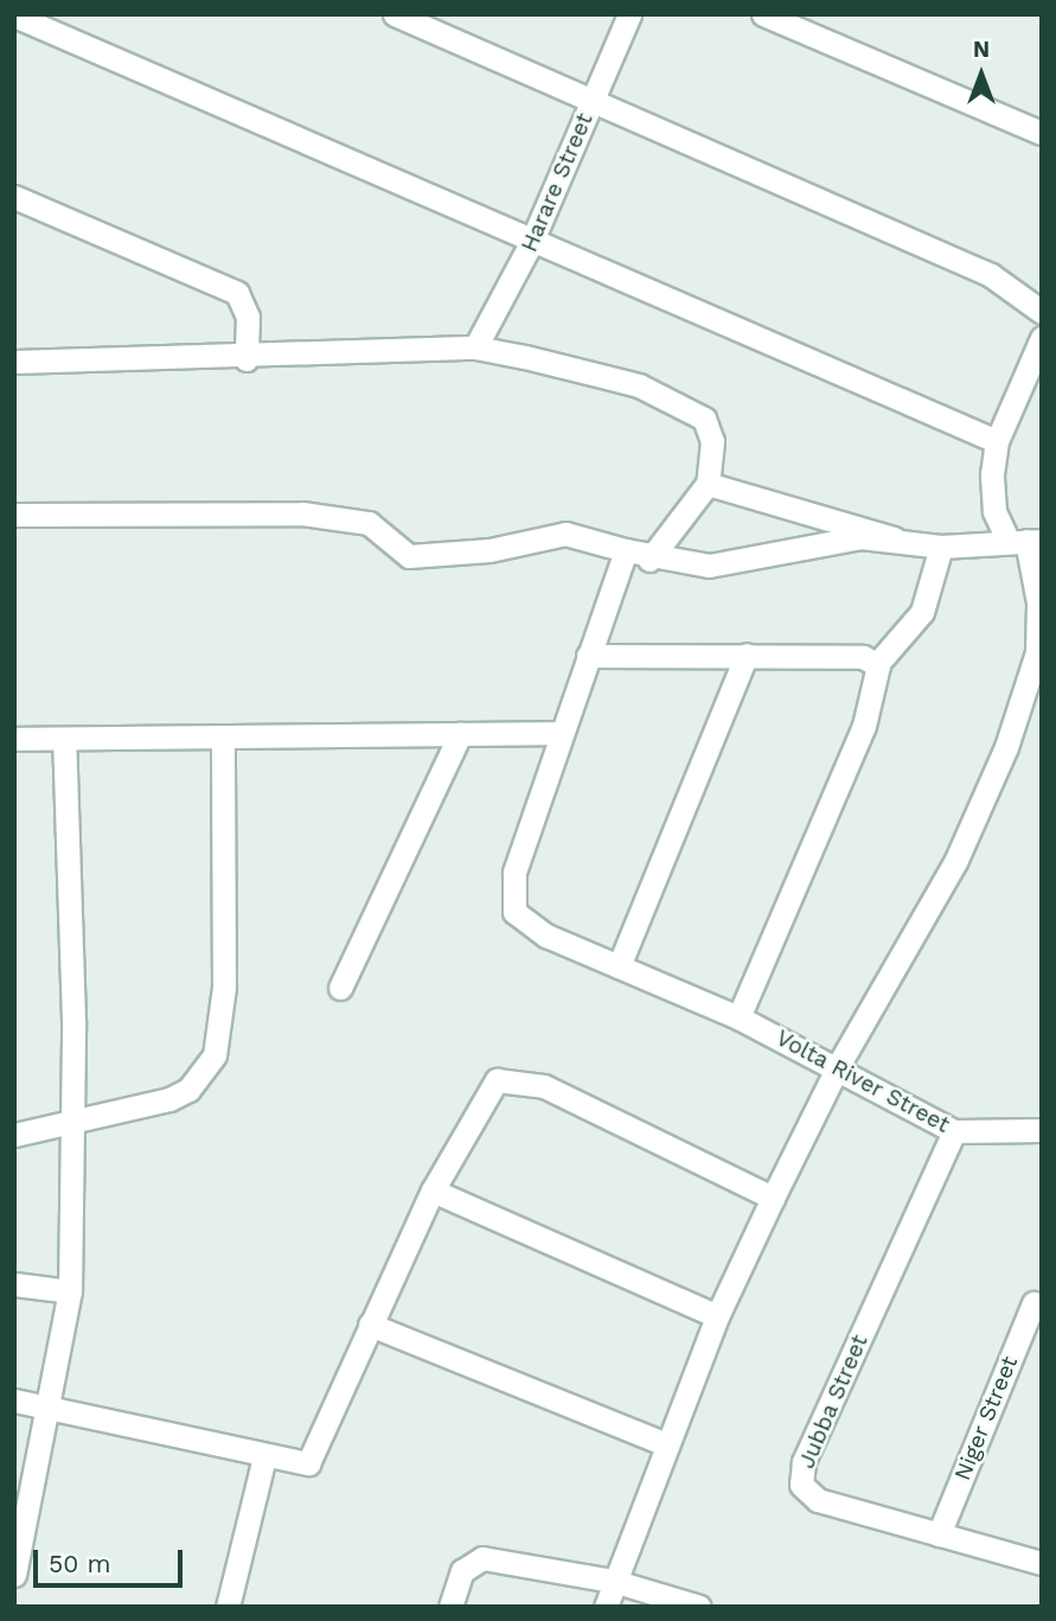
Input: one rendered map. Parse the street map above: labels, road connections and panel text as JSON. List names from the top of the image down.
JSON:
{
  "streets": {
    "street": [
      "Harare Street",
      "Volta River Street",
      "Jubba Street",
      "Niger Street"
    ]
  },
  "crossings": [
    ["Volta River Street", "Jubba Street"],
    ["Jubba Street", "Niger Street"]
  ],
  "scale_bar": "50 m",
  "north": "top"
}
